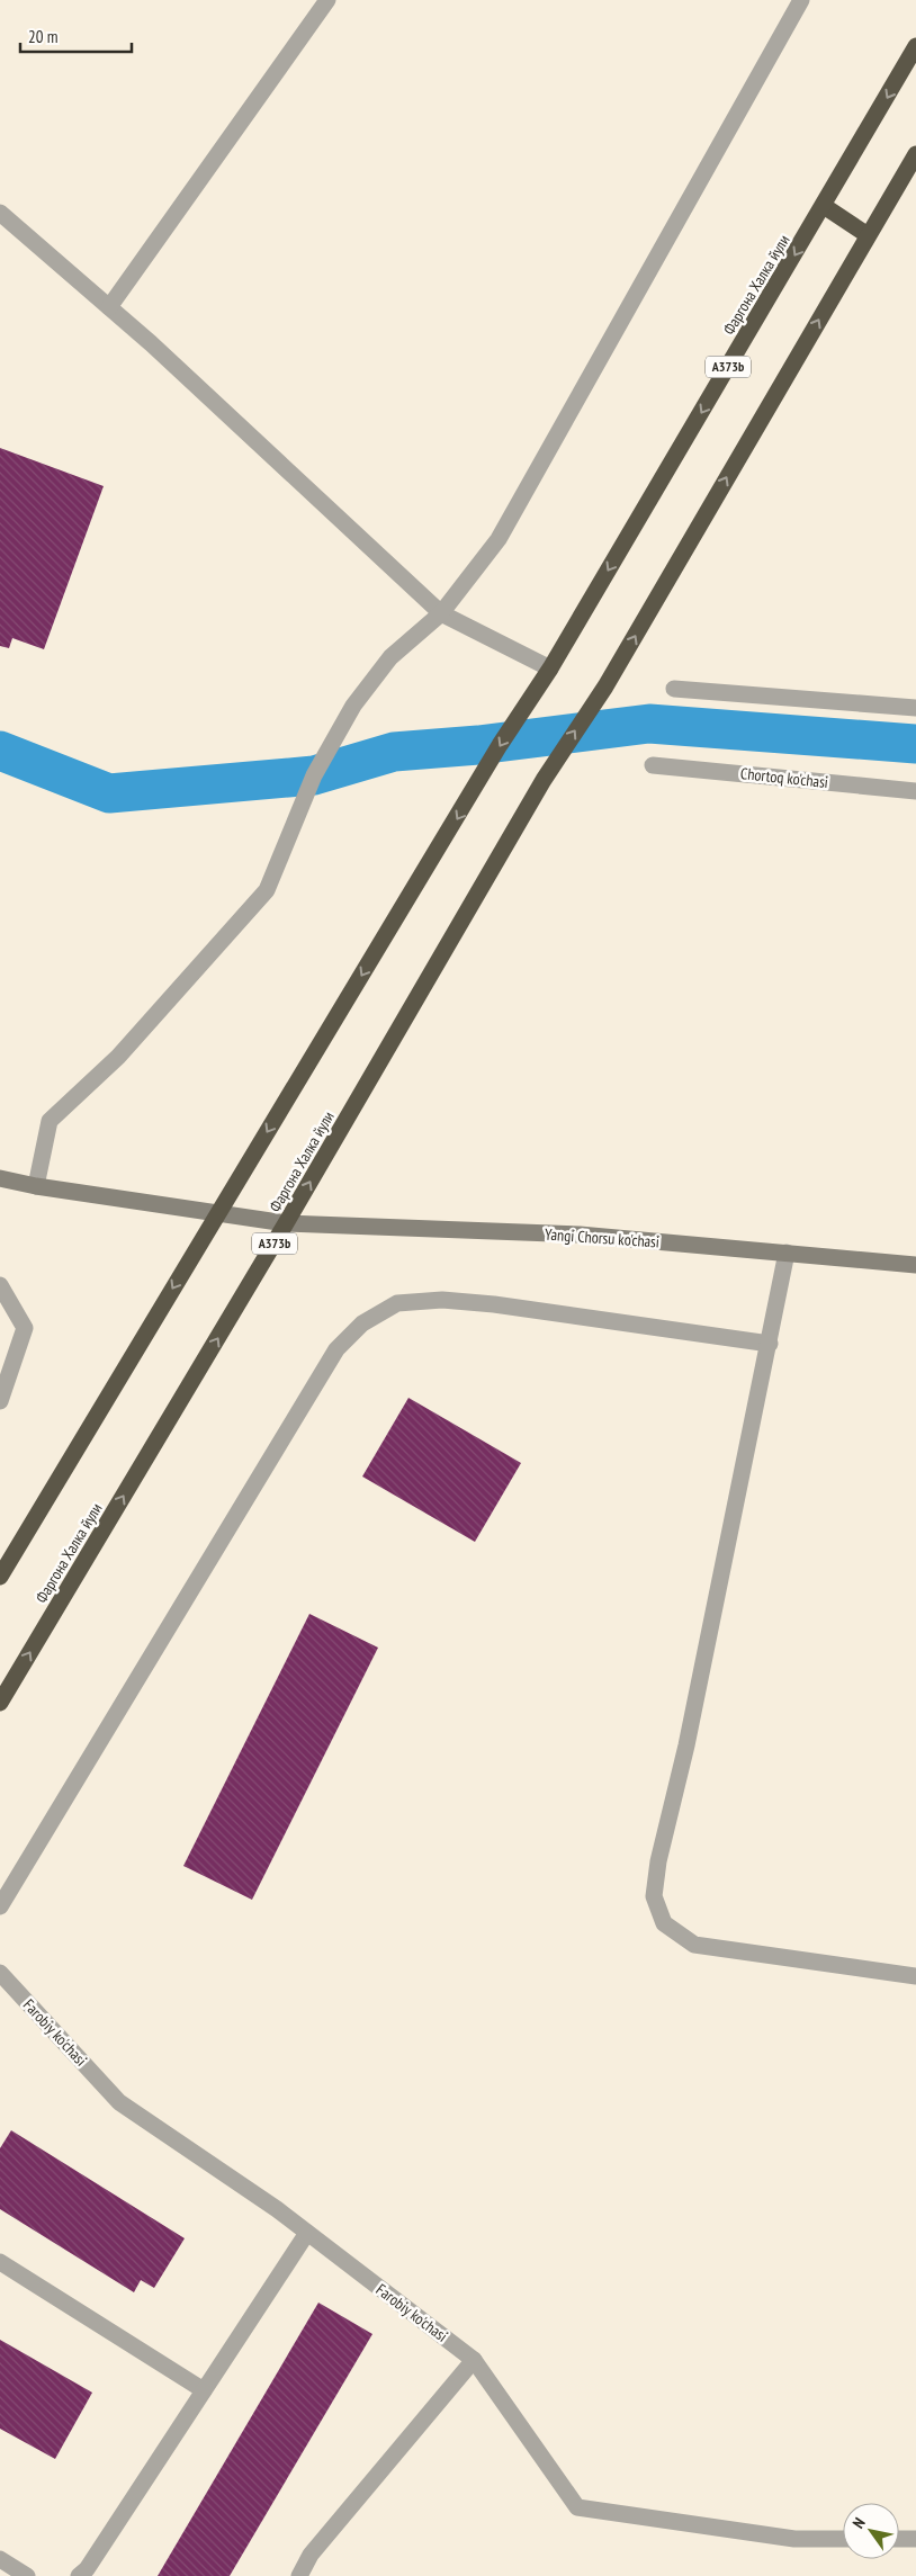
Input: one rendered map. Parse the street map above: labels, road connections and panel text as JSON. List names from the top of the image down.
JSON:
{
  "streets": {
    "highway": ["Фаргона Халка йули", "A373b"],
    "main road": ["Yangi Chorsu ko'chasi"],
    "street": ["Chortoq ko'chasi", "Farobiy ko'chasi"]
  },
  "crossings": [
    ["Фаргона Халка йули", "A373b"],
    ["Фаргона Халка йули", "Yangi Chorsu ko'chasi"],
    ["A373b", "Yangi Chorsu ko'chasi"]
  ],
  "scale_bar": "20 m",
  "north": "top left"
}
